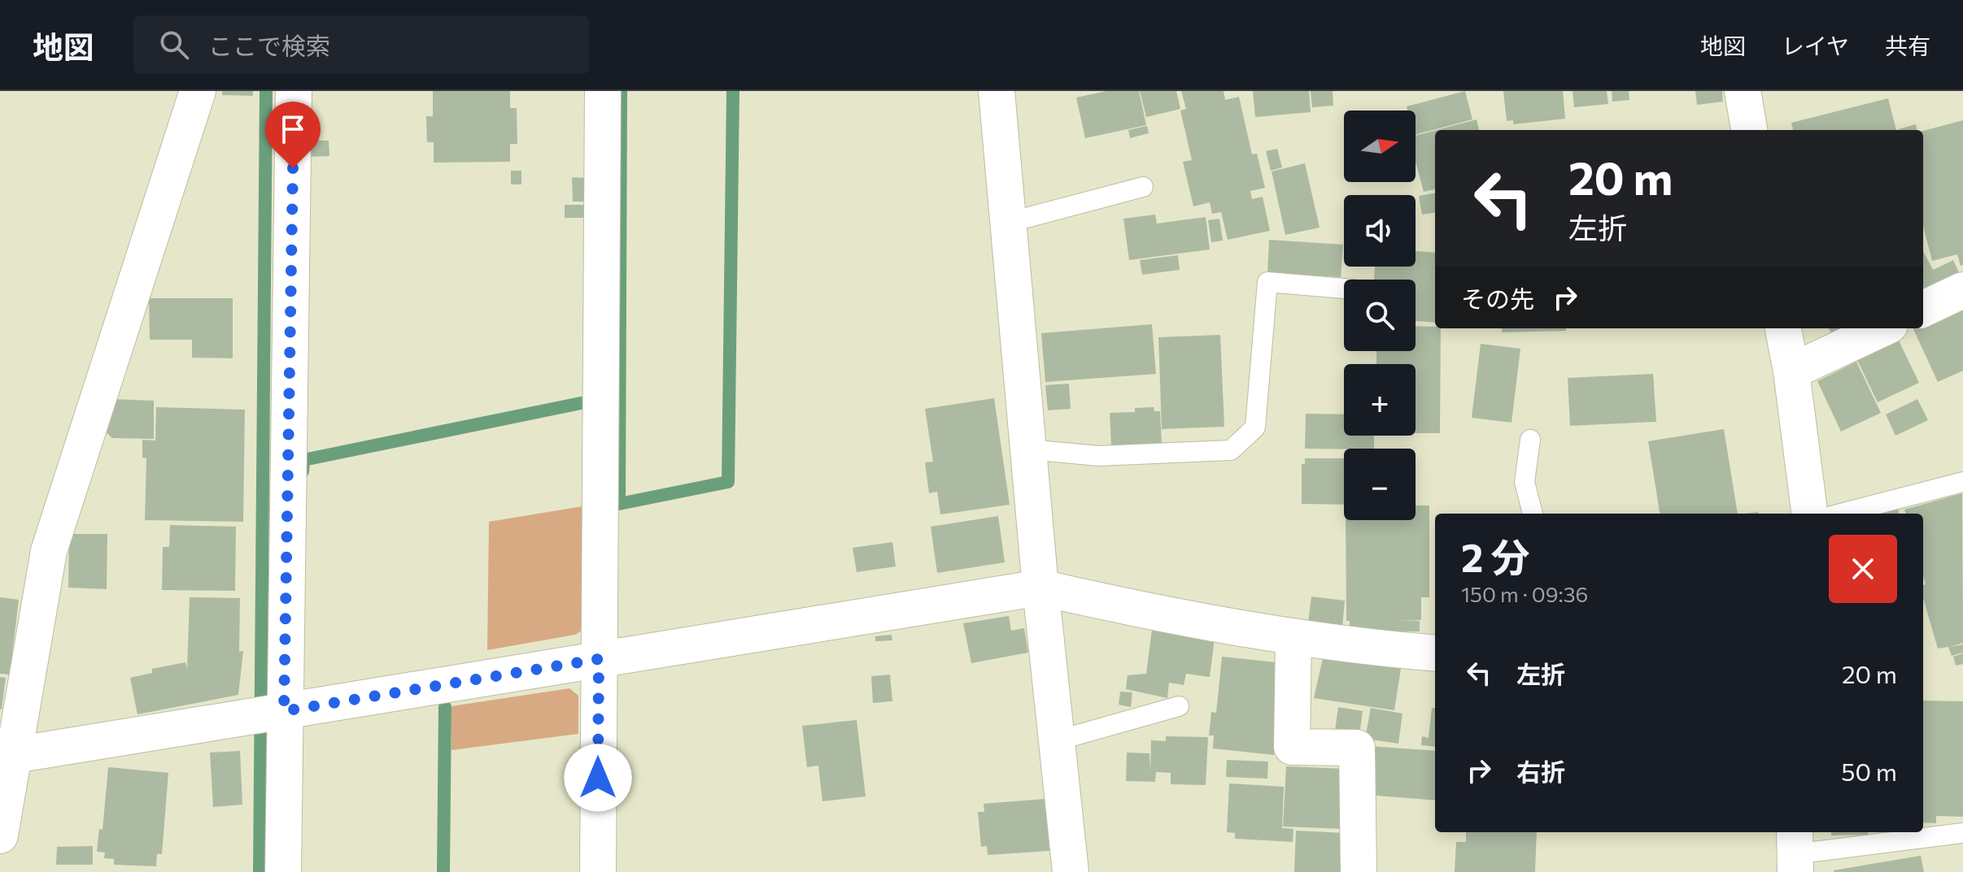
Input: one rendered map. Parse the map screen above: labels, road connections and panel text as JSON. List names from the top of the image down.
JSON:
{
  "north": "right",
  "page": {
    "header": "地図",
    "search": "ここで検索",
    "nav": ["地図", "レイヤ", "共有"],
    "map_buttons": ["+", "−"],
    "turn": ["20 m", "左折"],
    "then": "その先",
    "heading": ["2 分", "150 m · 09:36"],
    "list": [
      {
        "name": "左折",
        "value": "20 m"
      },
      {
        "name": "右折",
        "value": "50 m"
      }
    ]
  }
}
